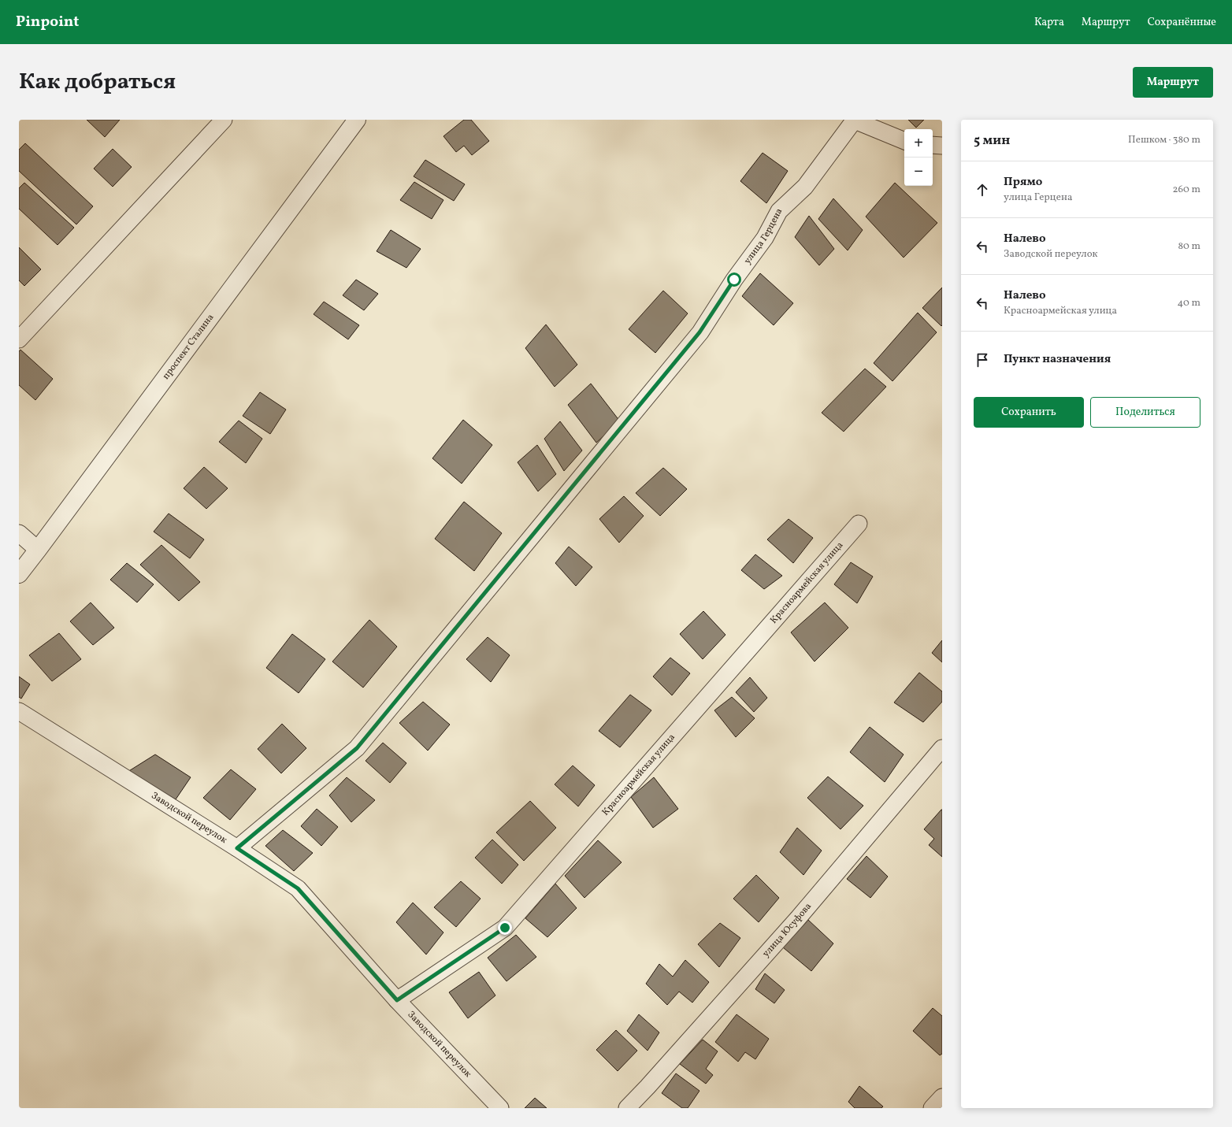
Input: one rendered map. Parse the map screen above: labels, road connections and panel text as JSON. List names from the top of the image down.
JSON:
{
  "streets": {
    "street": [
      "улица Герцена",
      "проспект Сталина",
      "Красноармейская улица",
      "Заводской переулок",
      "улица Юсуфова"
    ]
  },
  "crossings": [
    ["улица Герцена", "Заводской переулок"],
    ["Красноармейская улица", "Заводской переулок"]
  ],
  "page": {
    "header": "Pinpoint",
    "nav": ["Карта", "Маршрут", "Сохранённые"],
    "title": "Как добраться",
    "buttons": [
      "Маршрут",
      ["Сохранить", "Поделиться"]
    ],
    "heading": ["5 мин", "Пешком · 380 m"],
    "map_buttons": ["+", "−"],
    "list": [
      ["Прямо", "улица Герцена", "260 m"],
      ["Налево", "Заводской переулок", "80 m"],
      ["Налево", "Красноармейская улица", "40 m"],
      "Пункт назначения"
    ]
  }
}
